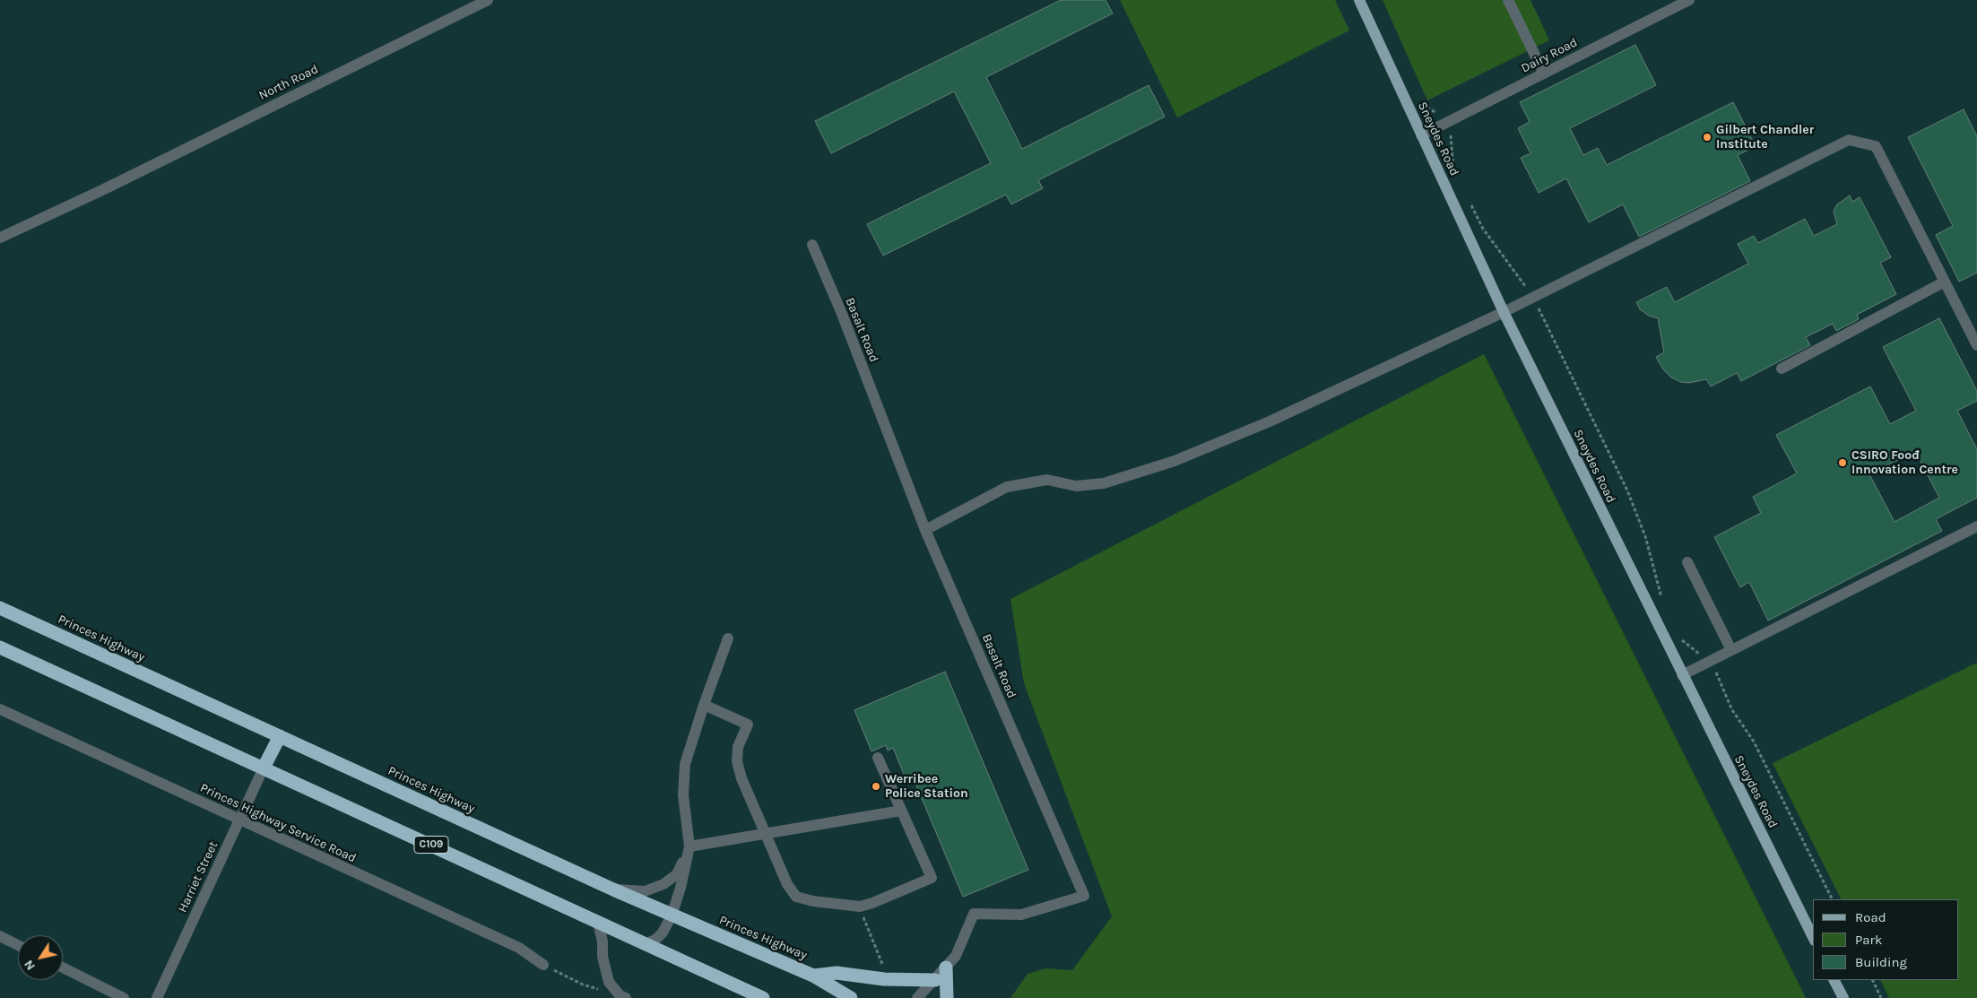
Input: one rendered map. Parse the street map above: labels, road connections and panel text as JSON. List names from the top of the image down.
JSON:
{
  "streets": {
    "highway": ["Princes Highway", "C109"],
    "main road": ["Sneydes Road"],
    "street": [
      "Dairy Road",
      "North Road",
      "Basalt Road",
      "Princes Highway Service Road",
      "Harriet Street"
    ]
  },
  "crossings": [
    ["Dairy Road", "Sneydes Road"],
    ["Princes Highway Service Road", "Harriet Street"],
    ["C109", "Harriet Street"]
  ],
  "places": ["Gilbert Chandler Institute", "CSIRO Foođ Innovation Centre", "Werribee Police Station"],
  "legend": ["Road", "Park", "Building"],
  "north": "bottom left"
}
